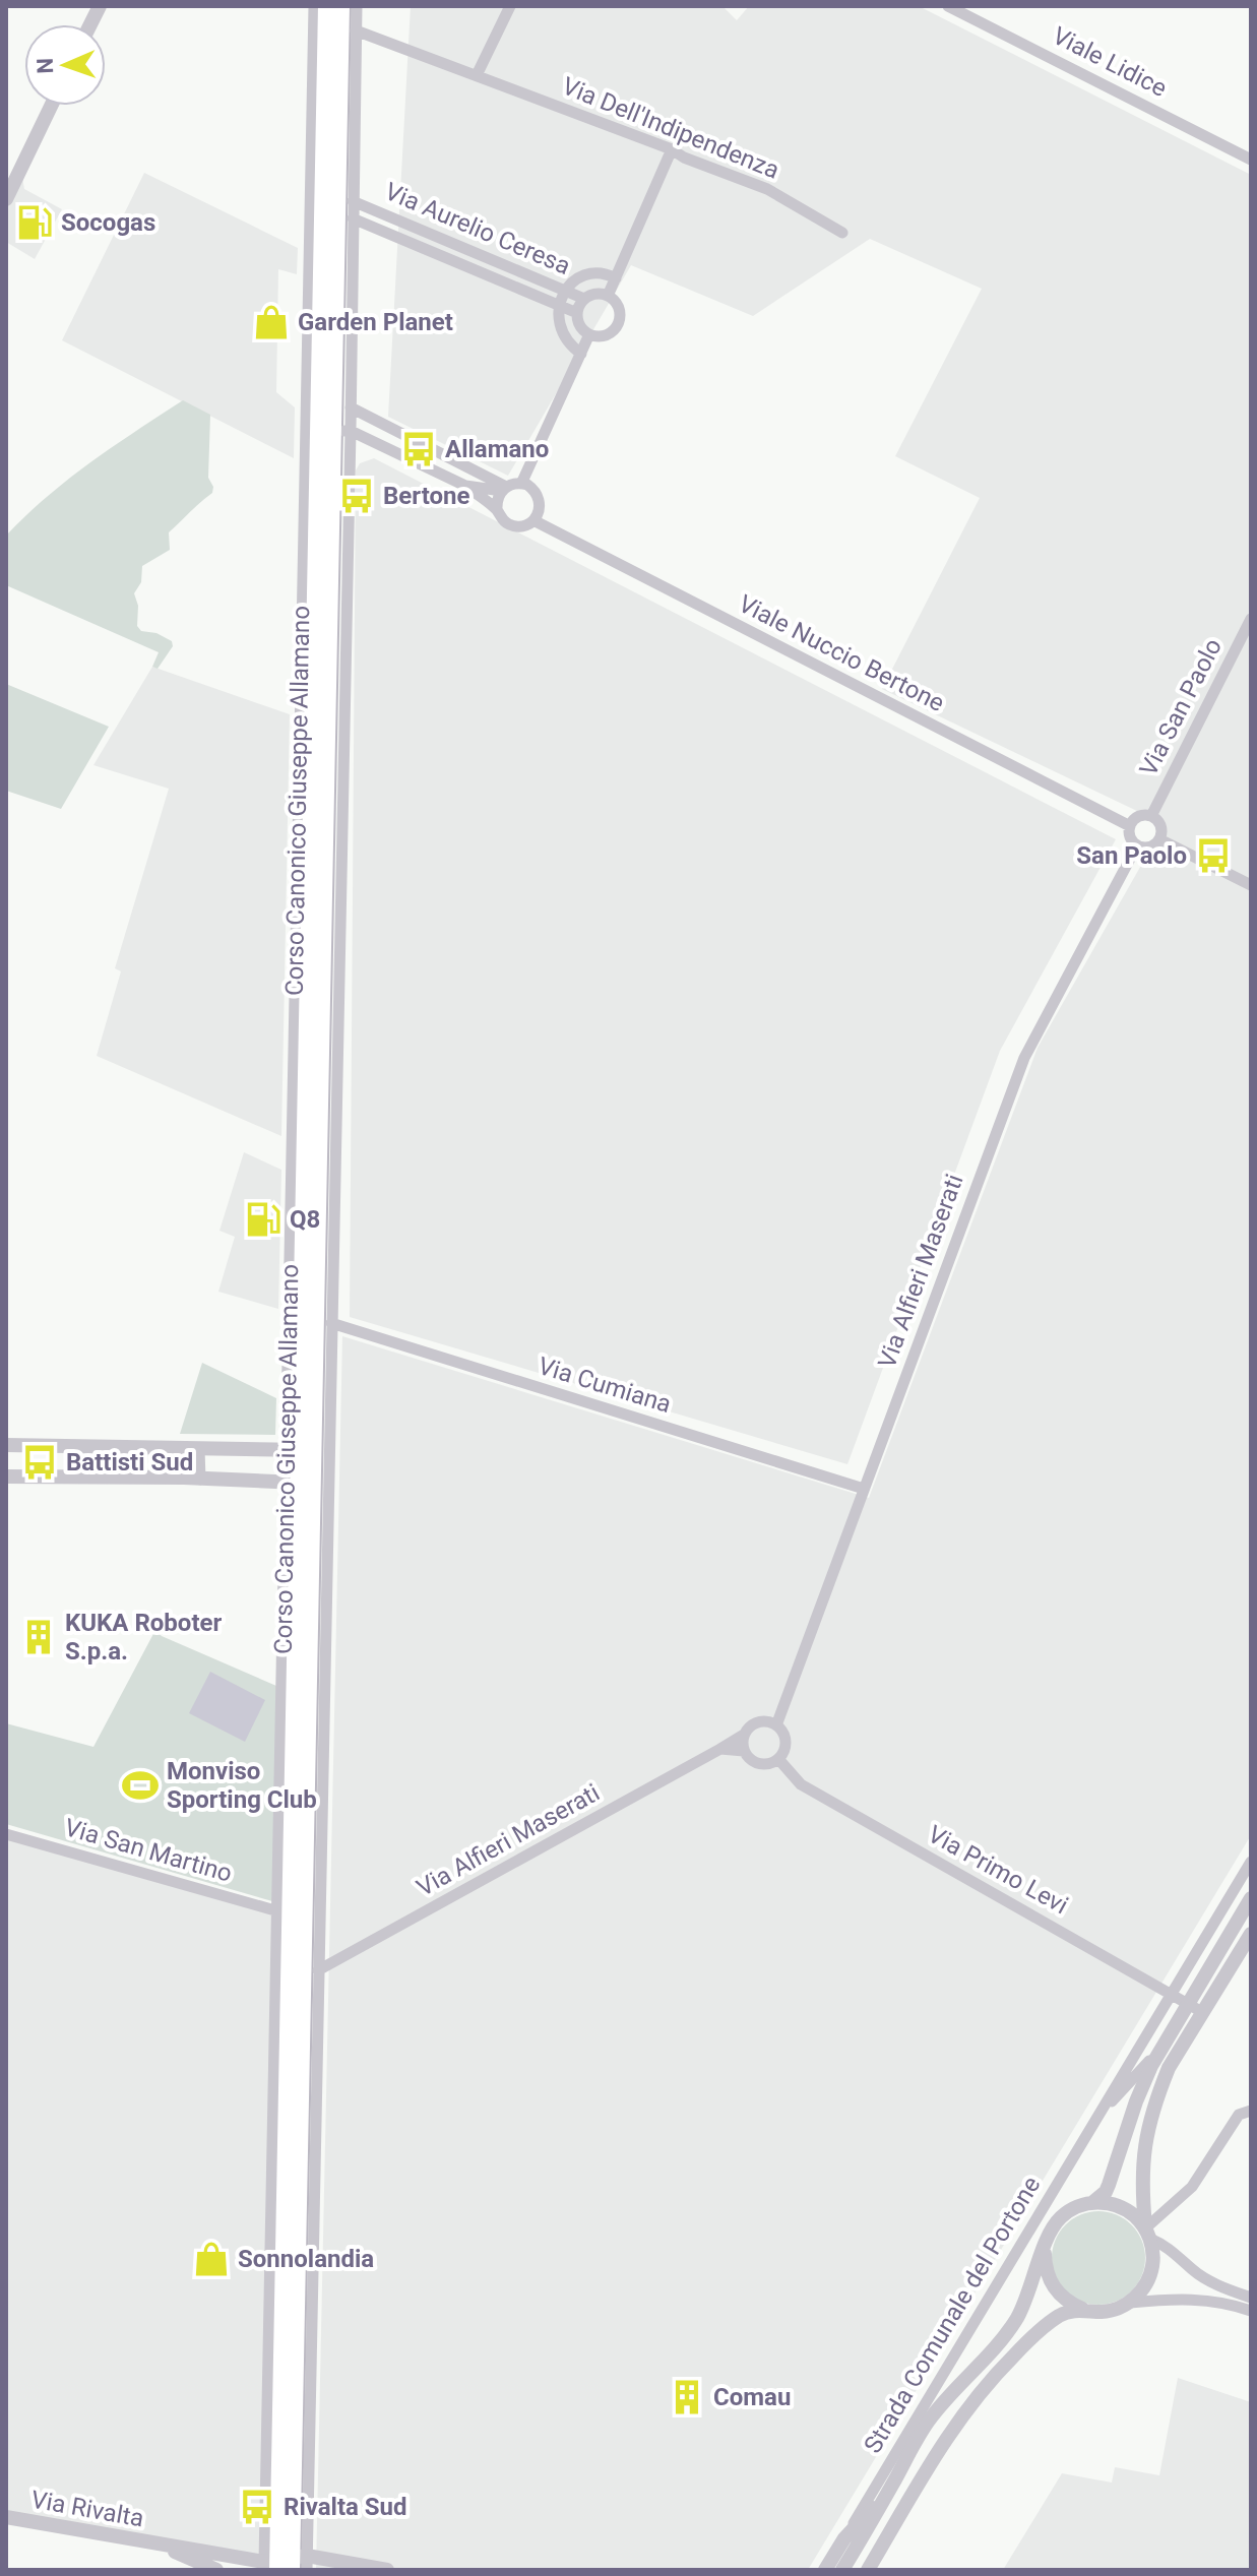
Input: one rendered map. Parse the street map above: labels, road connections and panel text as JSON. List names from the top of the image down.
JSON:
{
  "streets": {
    "main road": ["Corso Canonico Giuseppe Allamano"],
    "street": [
      "Viale Lidice",
      "Via Dell'Indipendenza",
      "Via Aurelio Ceresa",
      "Viale Nuccio Bertone",
      "Via San Paolo",
      "Via Alfieri Maserati",
      "Via Cumiana",
      "Via San Martino",
      "Via Primo Levi",
      "Strada Comunale del Portone",
      "Via Rivalta"
    ]
  },
  "crossings": [
    ["Via Dell'Indipendenza", "Corso Canonico Giuseppe Allamano"],
    ["Via Aurelio Ceresa", "Corso Canonico Giuseppe Allamano"],
    ["Viale Nuccio Bertone", "Via San Paolo"],
    ["Viale Nuccio Bertone", "Corso Canonico Giuseppe Allamano"],
    ["Viale Nuccio Bertone", "Via Alfieri Maserati"],
    ["Via San Paolo", "Via Alfieri Maserati"],
    ["Corso Canonico Giuseppe Allamano", "Via Alfieri Maserati"],
    ["Corso Canonico Giuseppe Allamano", "Via Cumiana"],
    ["Corso Canonico Giuseppe Allamano", "Via San Martino"],
    ["Corso Canonico Giuseppe Allamano", "Via Rivalta"],
    ["Via Alfieri Maserati", "Via Cumiana"],
    ["Via Alfieri Maserati", "Via Primo Levi"],
    ["Via Primo Levi", "Strada Comunale del Portone"]
  ],
  "places": {
    "fuel station": ["Socogas", "Q8"],
    "shop": ["Garden Planet", "Sonnolandia"],
    "bus stop": [
      "Allamano",
      "Bertone",
      "San Paolo",
      "Battisti Sud",
      "Rivalta Sud"
    ],
    "building": ["KUKA Roboter S.p.a.", "Comau"],
    "sports": ["Monviso Sporting Club"]
  },
  "north": "left"
}
